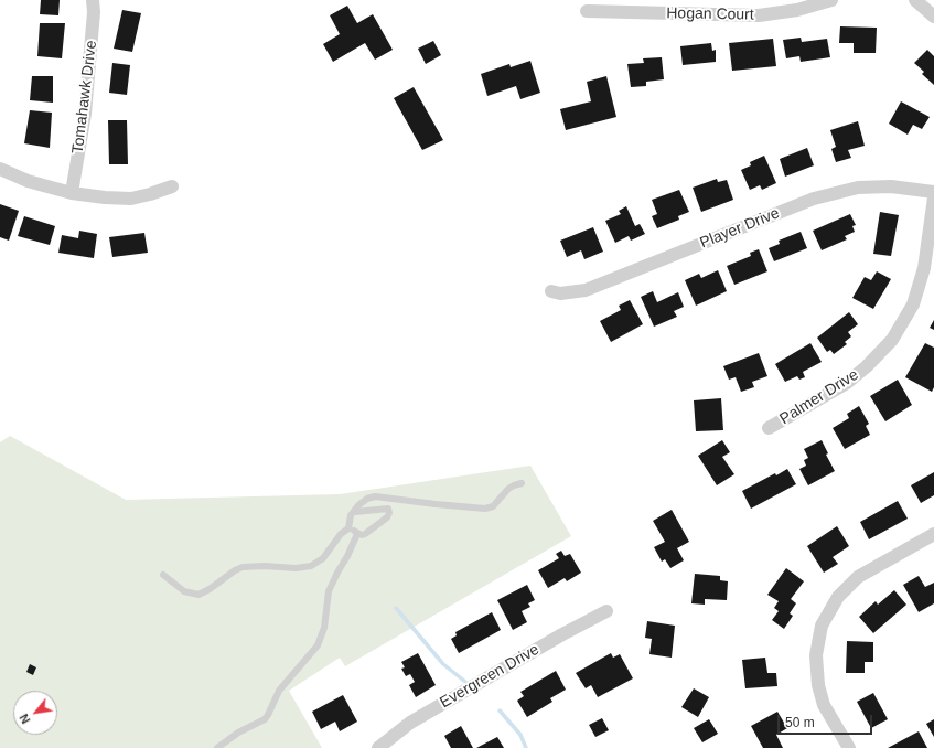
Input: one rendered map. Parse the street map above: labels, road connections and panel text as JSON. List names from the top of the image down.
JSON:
{
  "streets": {
    "street": [
      "Hogan Court",
      "Tomahawk Drive",
      "Player Drive",
      "Palmer Drive",
      "Evergreen Drive"
    ]
  },
  "scale_bar": "50 m",
  "north": "bottom left"
}
